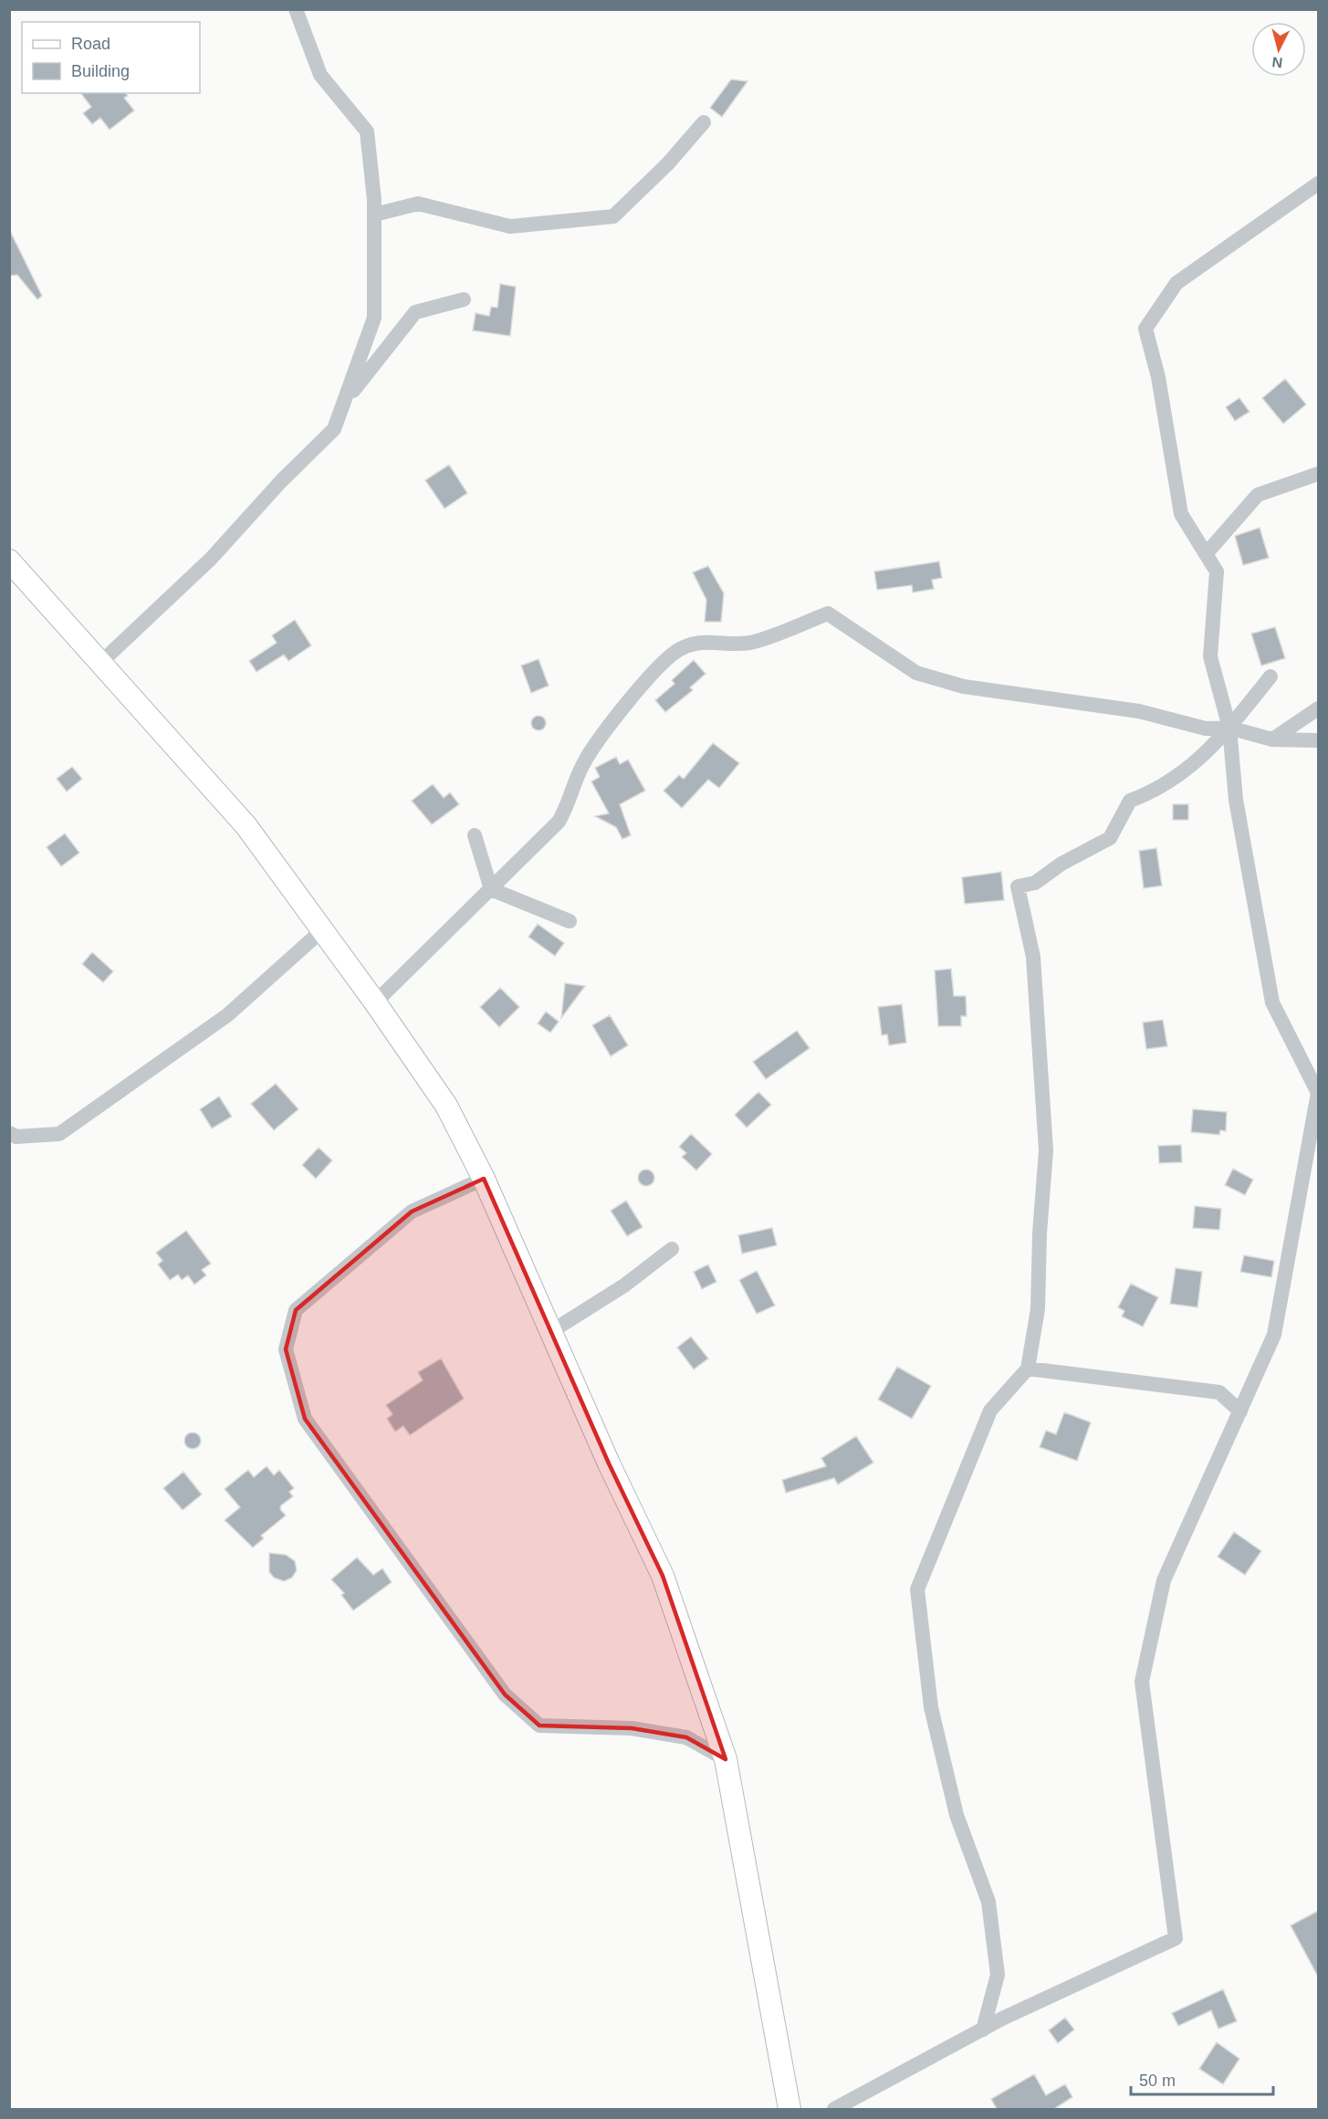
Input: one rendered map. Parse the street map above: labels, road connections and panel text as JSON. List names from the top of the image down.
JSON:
{
  "legend": ["Road", "Building"],
  "scale_bar": "50 m",
  "north": "bottom"
}
